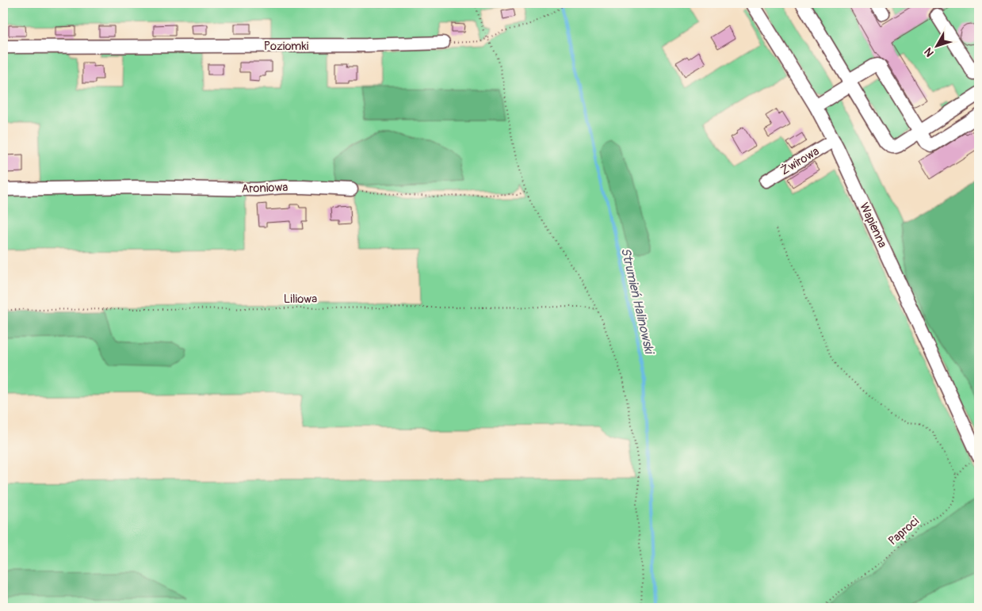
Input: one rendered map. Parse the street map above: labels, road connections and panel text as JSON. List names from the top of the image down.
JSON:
{
  "streets": {
    "street": [
      "Poziomki",
      "Żwirowa",
      "Aroniowa",
      "Wapienna"
    ],
    "path": ["Liliowa", "Paproci"]
  },
  "crossings": [
    ["Żwirowa", "Wapienna"]
  ],
  "water": ["Strumień Halinowski"],
  "north": "bottom left"
}
